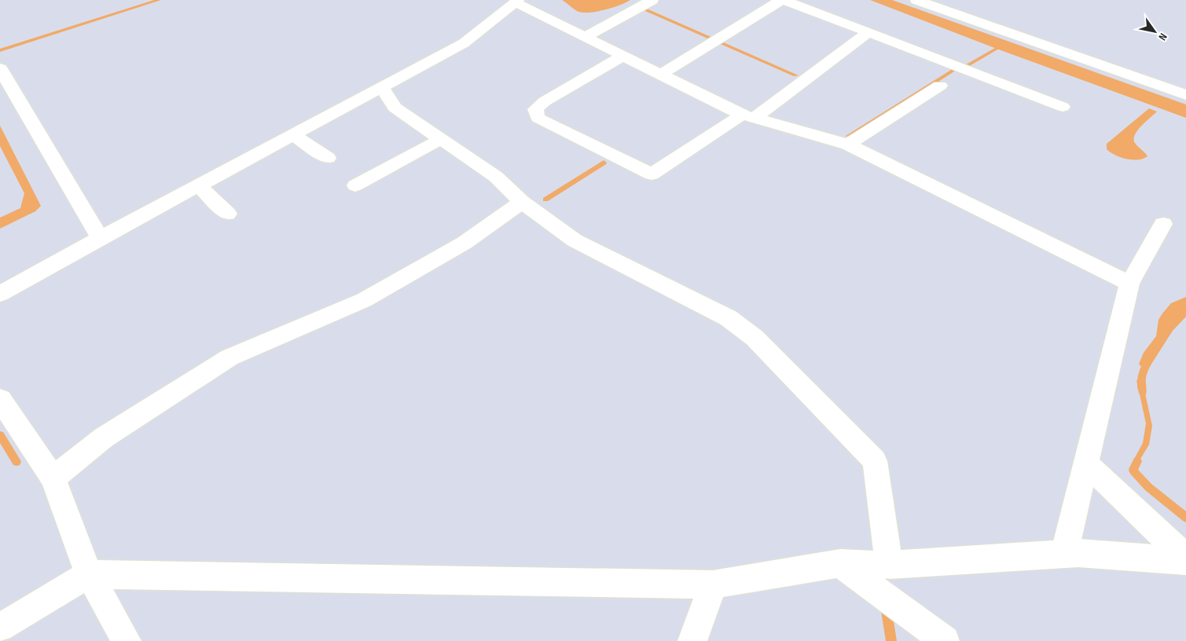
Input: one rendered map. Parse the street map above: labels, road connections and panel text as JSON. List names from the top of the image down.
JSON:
{
  "north": "bottom right"
}
